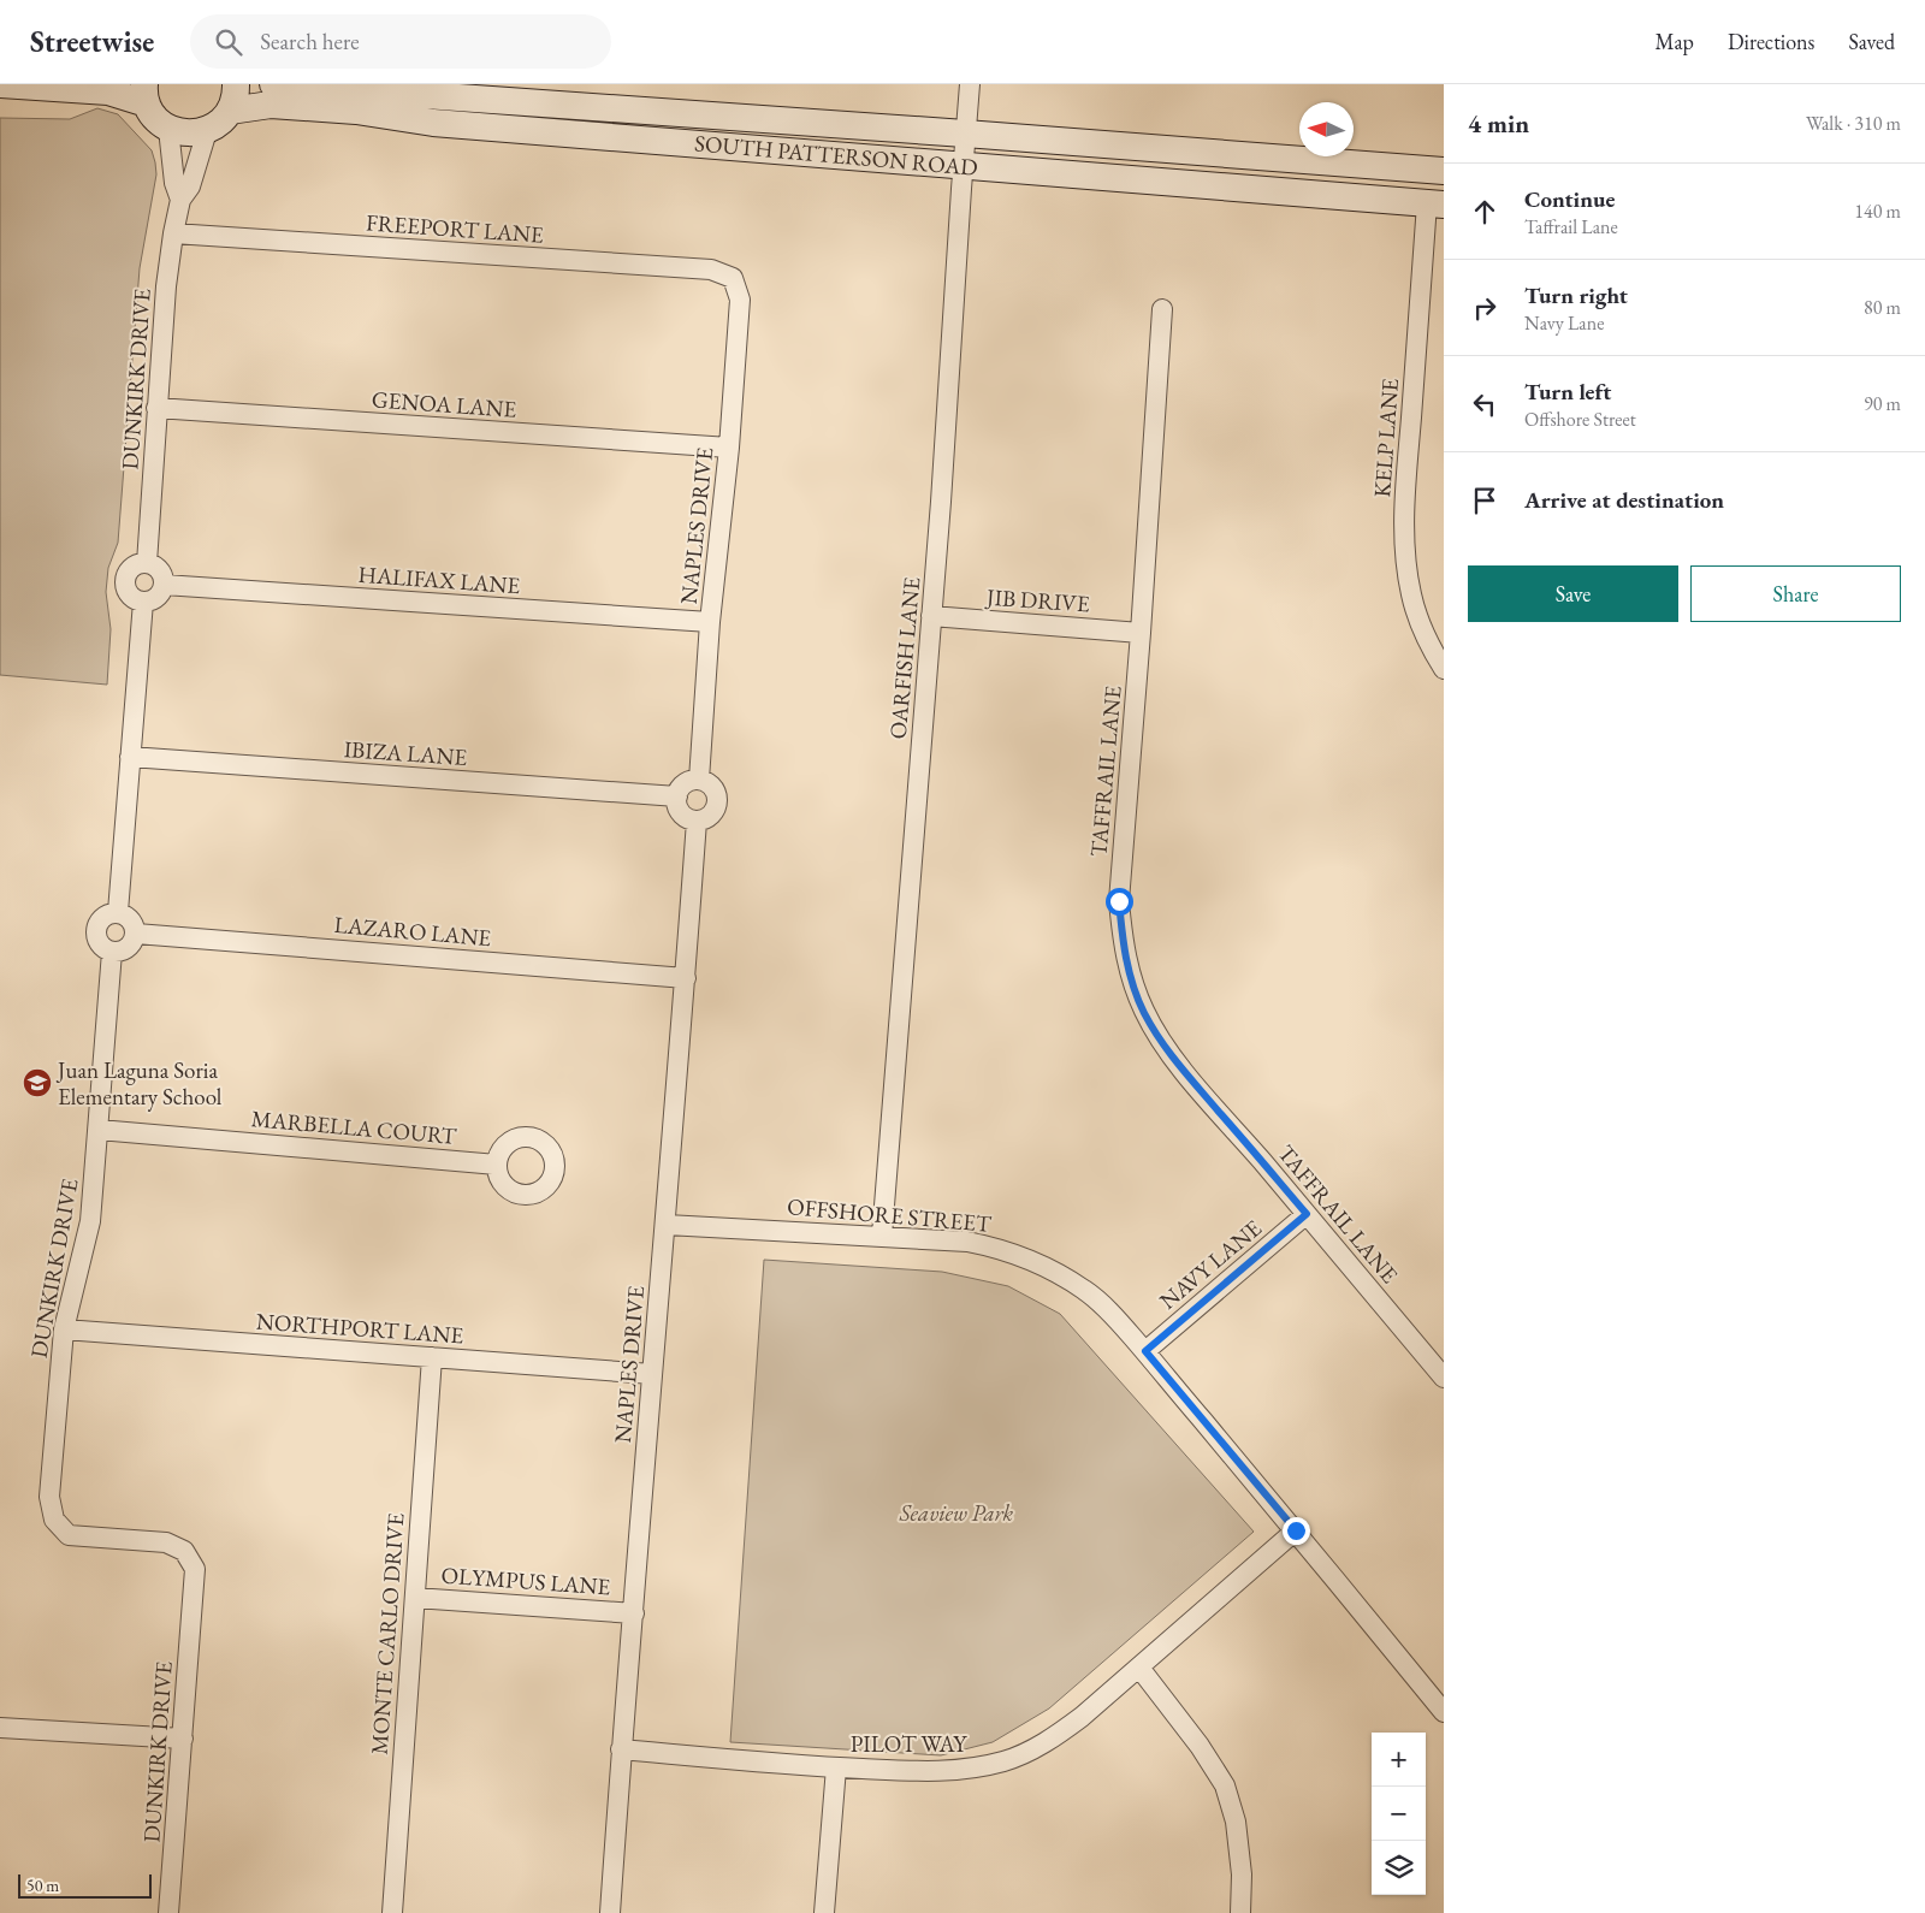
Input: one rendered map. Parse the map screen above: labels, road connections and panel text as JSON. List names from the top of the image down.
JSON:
{
  "streets": {
    "street": [
      "SOUTH PATTERSON ROAD",
      "FREEPORT LANE",
      "DUNKIRK DRIVE",
      "GENOA LANE",
      "KELP LANE",
      "NAPLES DRIVE",
      "HALIFAX LANE",
      "JIB DRIVE",
      "OARFISH LANE",
      "IBIZA LANE",
      "TAFFRAIL LANE",
      "LAZARO LANE",
      "MARBELLA COURT",
      "OFFSHORE STREET",
      "NAVY LANE",
      "NORTHPORT LANE",
      "OLYMPUS LANE",
      "MONTE CARLO DRIVE",
      "PILOT WAY"
    ]
  },
  "crossings": [
    ["SOUTH PATTERSON ROAD", "KELP LANE"],
    ["SOUTH PATTERSON ROAD", "OARFISH LANE"],
    ["FREEPORT LANE", "DUNKIRK DRIVE"],
    ["FREEPORT LANE", "NAPLES DRIVE"],
    ["DUNKIRK DRIVE", "GENOA LANE"],
    ["DUNKIRK DRIVE", "HALIFAX LANE"],
    ["DUNKIRK DRIVE", "LAZARO LANE"],
    ["DUNKIRK DRIVE", "MARBELLA COURT"],
    ["DUNKIRK DRIVE", "NORTHPORT LANE"],
    ["GENOA LANE", "NAPLES DRIVE"],
    ["NAPLES DRIVE", "HALIFAX LANE"],
    ["NAPLES DRIVE", "IBIZA LANE"],
    ["NAPLES DRIVE", "LAZARO LANE"],
    ["NAPLES DRIVE", "OFFSHORE STREET"],
    ["NAPLES DRIVE", "NORTHPORT LANE"],
    ["NAPLES DRIVE", "OLYMPUS LANE"],
    ["NAPLES DRIVE", "PILOT WAY"],
    ["JIB DRIVE", "OARFISH LANE"],
    ["JIB DRIVE", "TAFFRAIL LANE"],
    ["OARFISH LANE", "OFFSHORE STREET"],
    ["TAFFRAIL LANE", "NAVY LANE"],
    ["OFFSHORE STREET", "NAVY LANE"],
    ["OFFSHORE STREET", "PILOT WAY"],
    ["NORTHPORT LANE", "MONTE CARLO DRIVE"],
    ["OLYMPUS LANE", "MONTE CARLO DRIVE"]
  ],
  "parks": ["Seaview Park"],
  "places": {
    "school or university": ["Juan Laguna Soria Elementary School"]
  },
  "scale_bar": "50 m",
  "north": "left",
  "page": {
    "header": "Streetwise",
    "search": "Search here",
    "nav": ["Map", "Directions", "Saved"],
    "heading": ["4 min", "Walk · 310 m"],
    "list": [
      ["Continue", "Taffrail Lane", "140 m"],
      ["Turn right", "Navy Lane", "80 m"],
      ["Turn left", "Offshore Street", "90 m"],
      "Arrive at destination"
    ],
    "buttons": ["Save", "Share"],
    "map_buttons": ["+", "−"],
    "scale": "50 m"
  }
}
